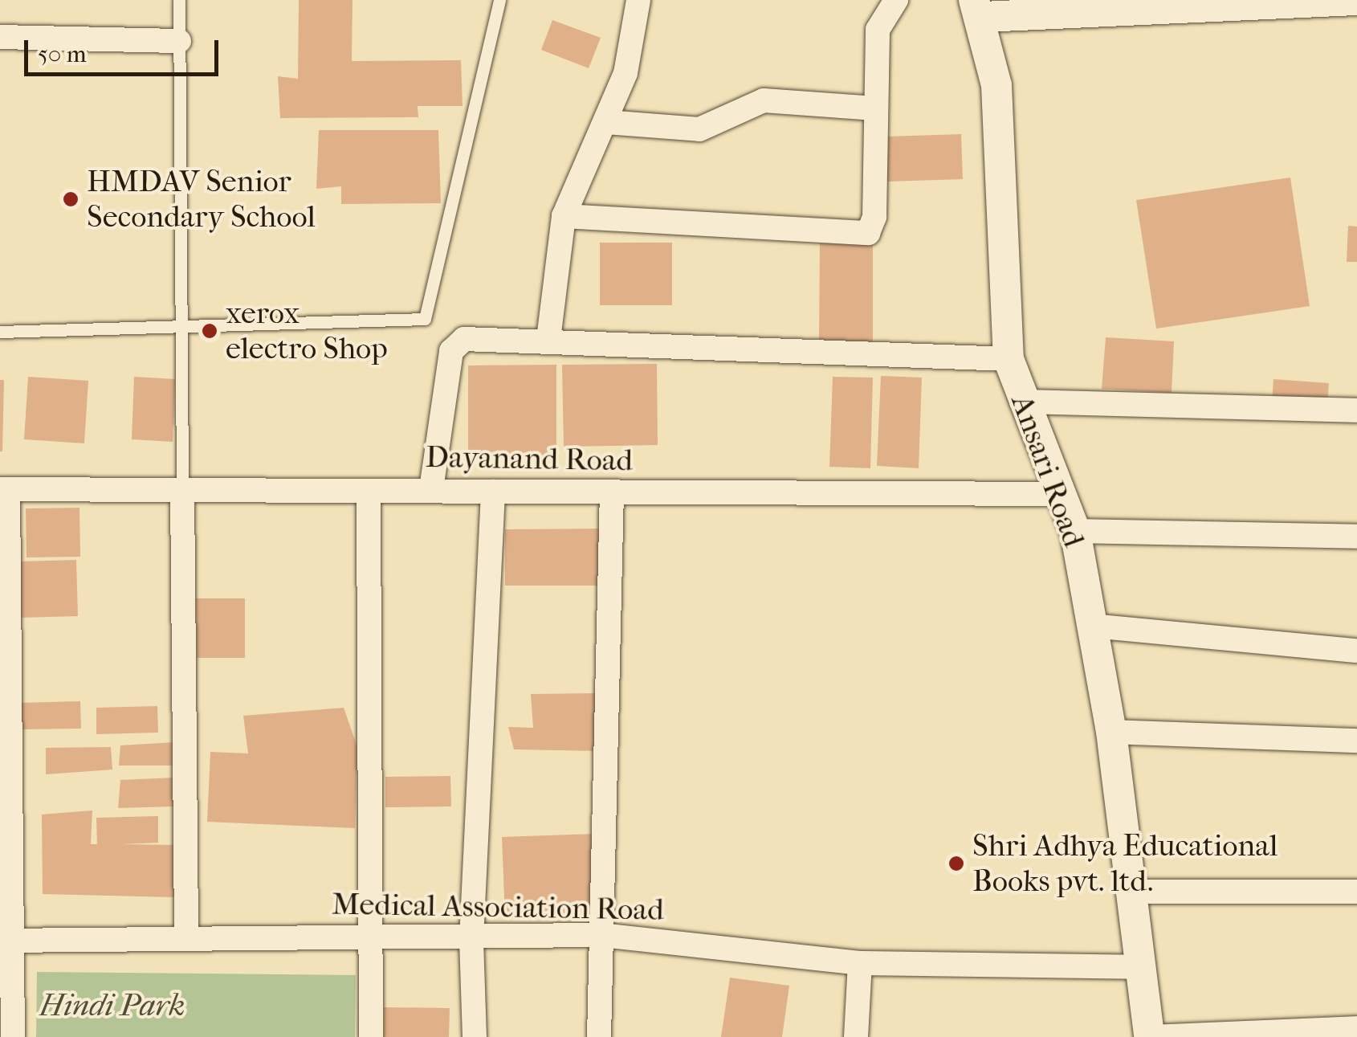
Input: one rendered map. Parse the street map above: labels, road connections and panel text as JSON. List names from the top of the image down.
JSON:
{
  "streets": {
    "street": ["Dayanand Road", "Ansari Road", "Medical Association Road"]
  },
  "crossings": [
    ["Dayanand Road", "Ansari Road"],
    ["Ansari Road", "Medical Association Road"]
  ],
  "parks": ["Hindi Park"],
  "places": ["HMDAV Senior Secondary School", "xerox electro Shop", "Shri Adhya Educational Books pvt. ltd."],
  "scale_bar": "50 m"
}
